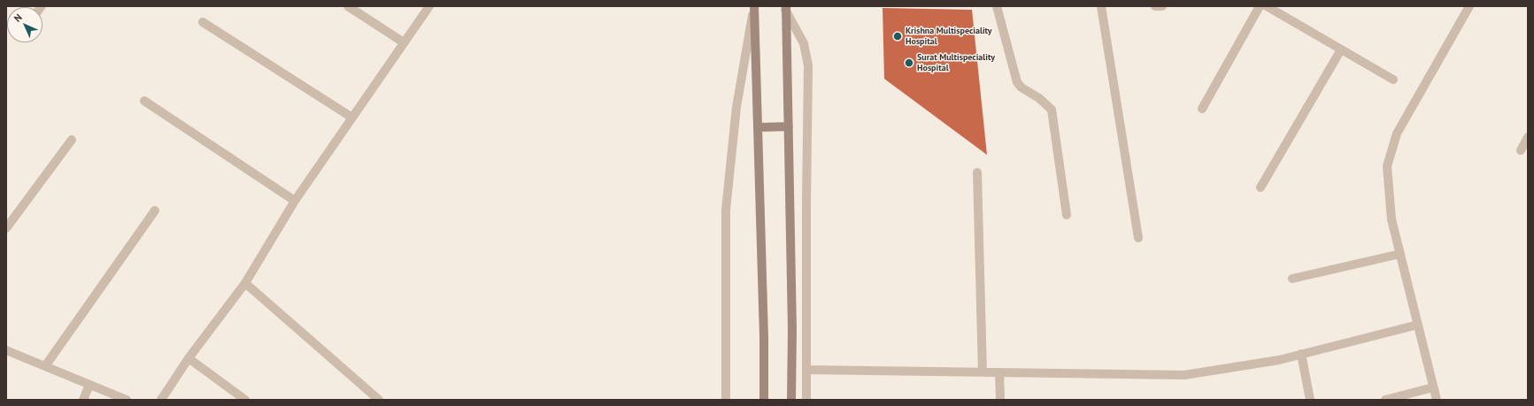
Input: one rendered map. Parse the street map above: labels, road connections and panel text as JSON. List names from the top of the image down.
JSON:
{
  "places": ["Krishna Multispeciality Hospital", "Surat Multispeciality Hospital"],
  "north": "top left"
}
